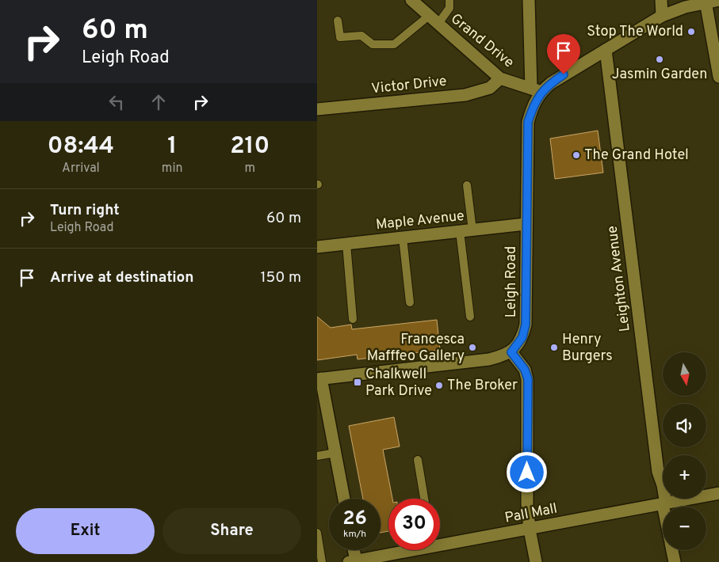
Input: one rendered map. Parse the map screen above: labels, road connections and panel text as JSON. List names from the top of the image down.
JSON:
{
  "streets": {
    "street": [
      "Grand Drive",
      "Victor Drive",
      "Maple Avenue",
      "Leighton Avenue",
      "Leigh Road",
      "Pall Mall"
    ]
  },
  "crossings": [
    ["Grand Drive", "Victor Drive"],
    ["Grand Drive", "Leigh Road"],
    ["Maple Avenue", "Leigh Road"],
    ["Leighton Avenue", "Leigh Road"],
    ["Leighton Avenue", "Pall Mall"]
  ],
  "places": {
    "other": [
      "Stop The World",
      "Jasmin Garden",
      "The Grand Hotel",
      "Francesca Mafffeo Gallery",
      "Henry Burgers",
      "The Broker"
    ],
    "transit": ["Chalkwell Park Drive"]
  },
  "north": "bottom",
  "page": {
    "turn": ["60 m", "Leigh Road"],
    "eta": [
      "08:44",
      "Arrival",
      "1",
      "min",
      "210",
      "m"
    ],
    "list": [
      {
        "name": "Turn right",
        "note": "Leigh Road",
        "value": "60 m"
      },
      {
        "name": "Arrive at destination",
        "value": "150 m"
      }
    ],
    "map_buttons": ["+", "−"],
    "speed": "26 km/h",
    "limit": "30",
    "buttons": ["Exit", "Share"]
  }
}
